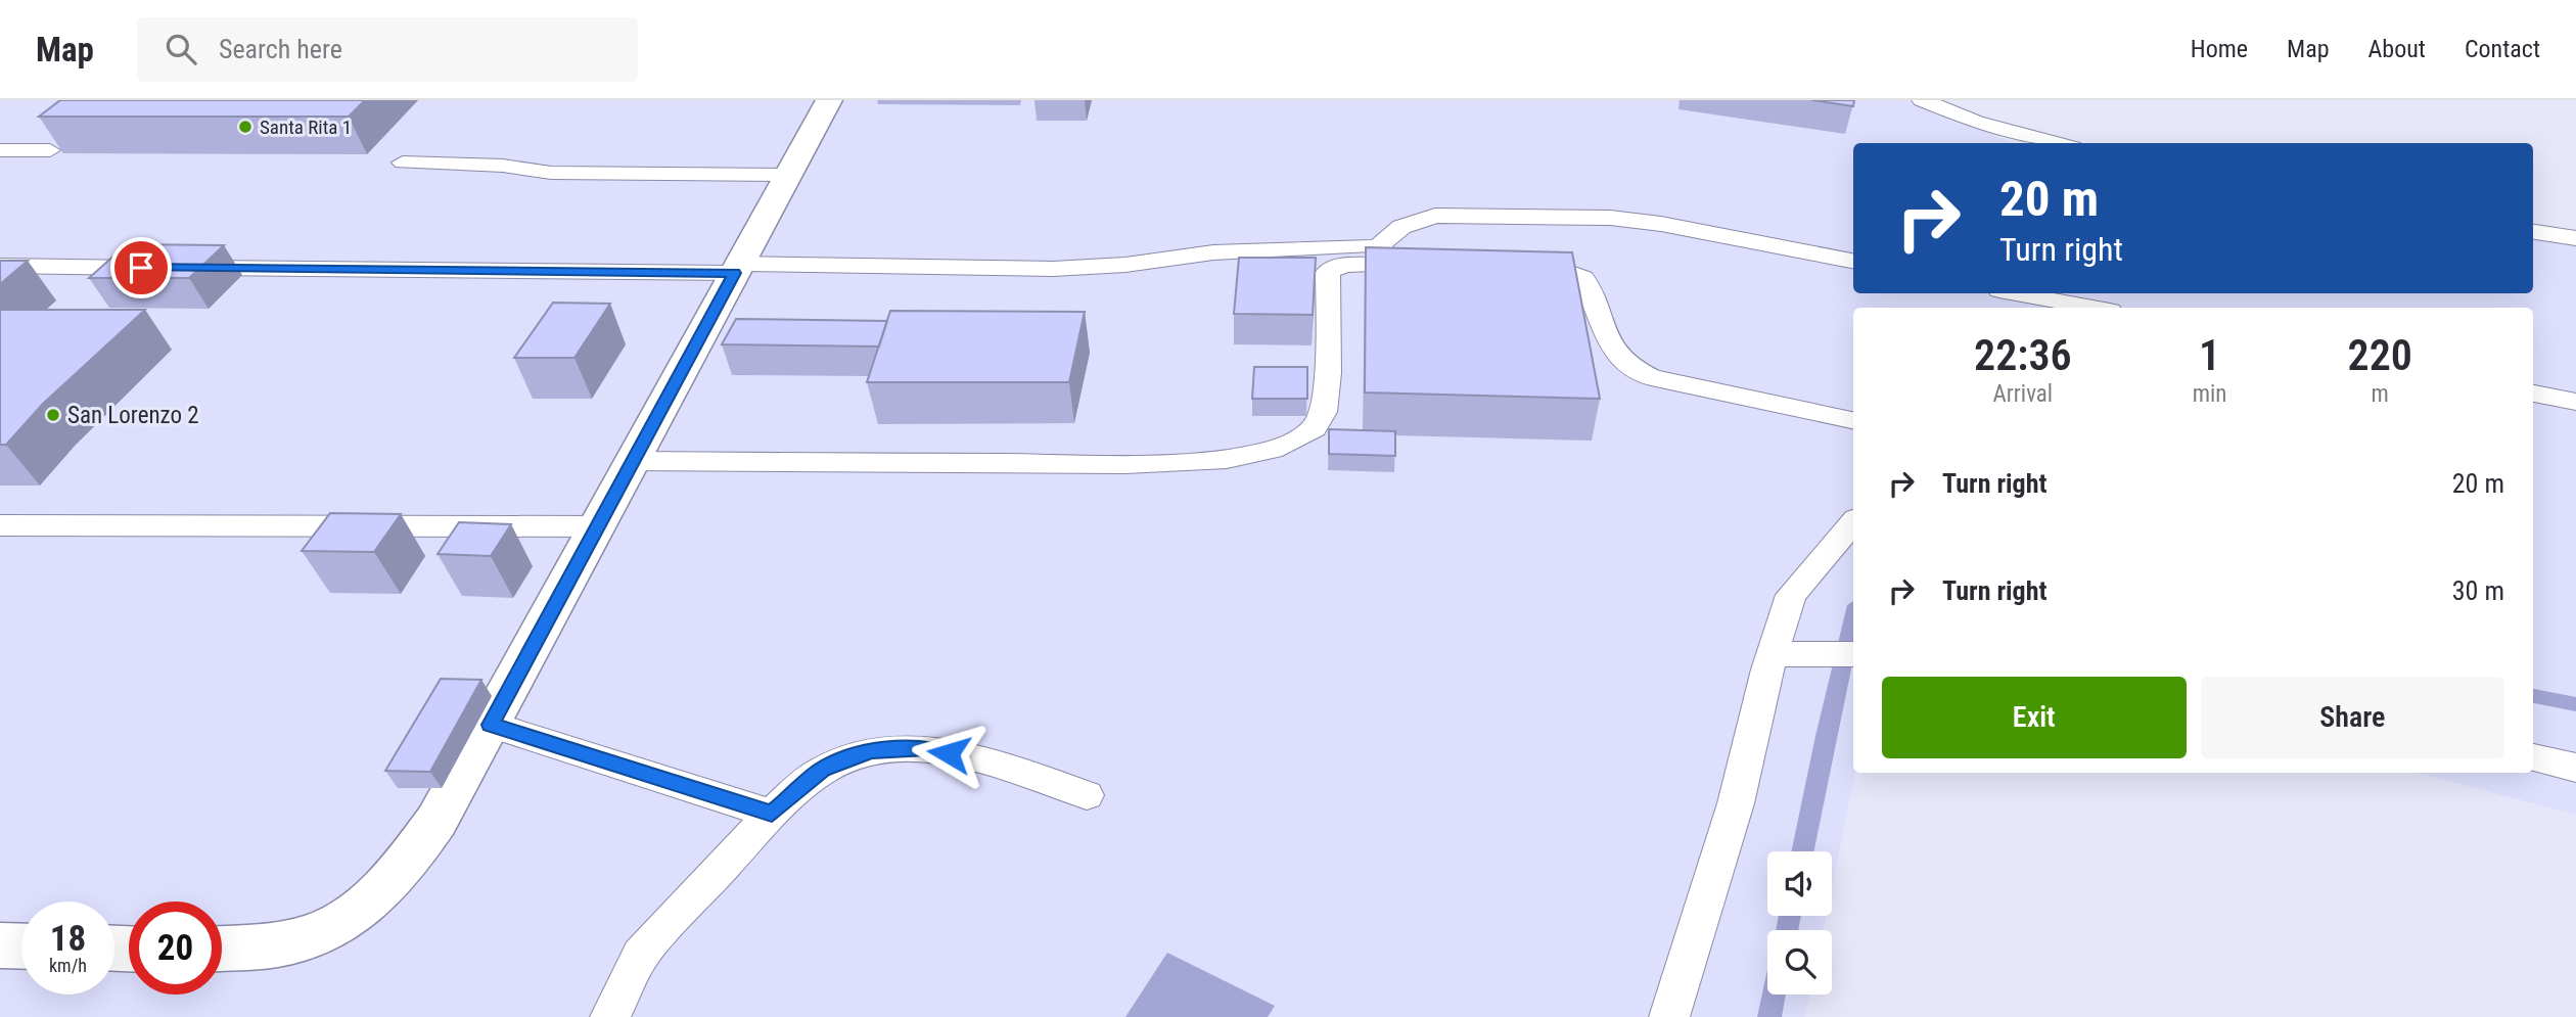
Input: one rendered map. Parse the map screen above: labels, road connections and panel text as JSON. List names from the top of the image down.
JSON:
{
  "places": ["Santa Rita 1", "San Lorenzo 2"],
  "page": {
    "header": "Map",
    "search": "Search here",
    "nav": [
      "Home",
      "Map",
      "About",
      "Contact"
    ],
    "turn": ["20 m", "Turn right"],
    "eta": [
      "22:36",
      "Arrival",
      "1",
      "min",
      "220",
      "m"
    ],
    "list": [
      {
        "name": "Turn right",
        "value": "20 m"
      },
      {
        "name": "Turn right",
        "value": "30 m"
      }
    ],
    "buttons": ["Exit", "Share"],
    "speed": "18 km/h",
    "limit": "20"
  }
}
